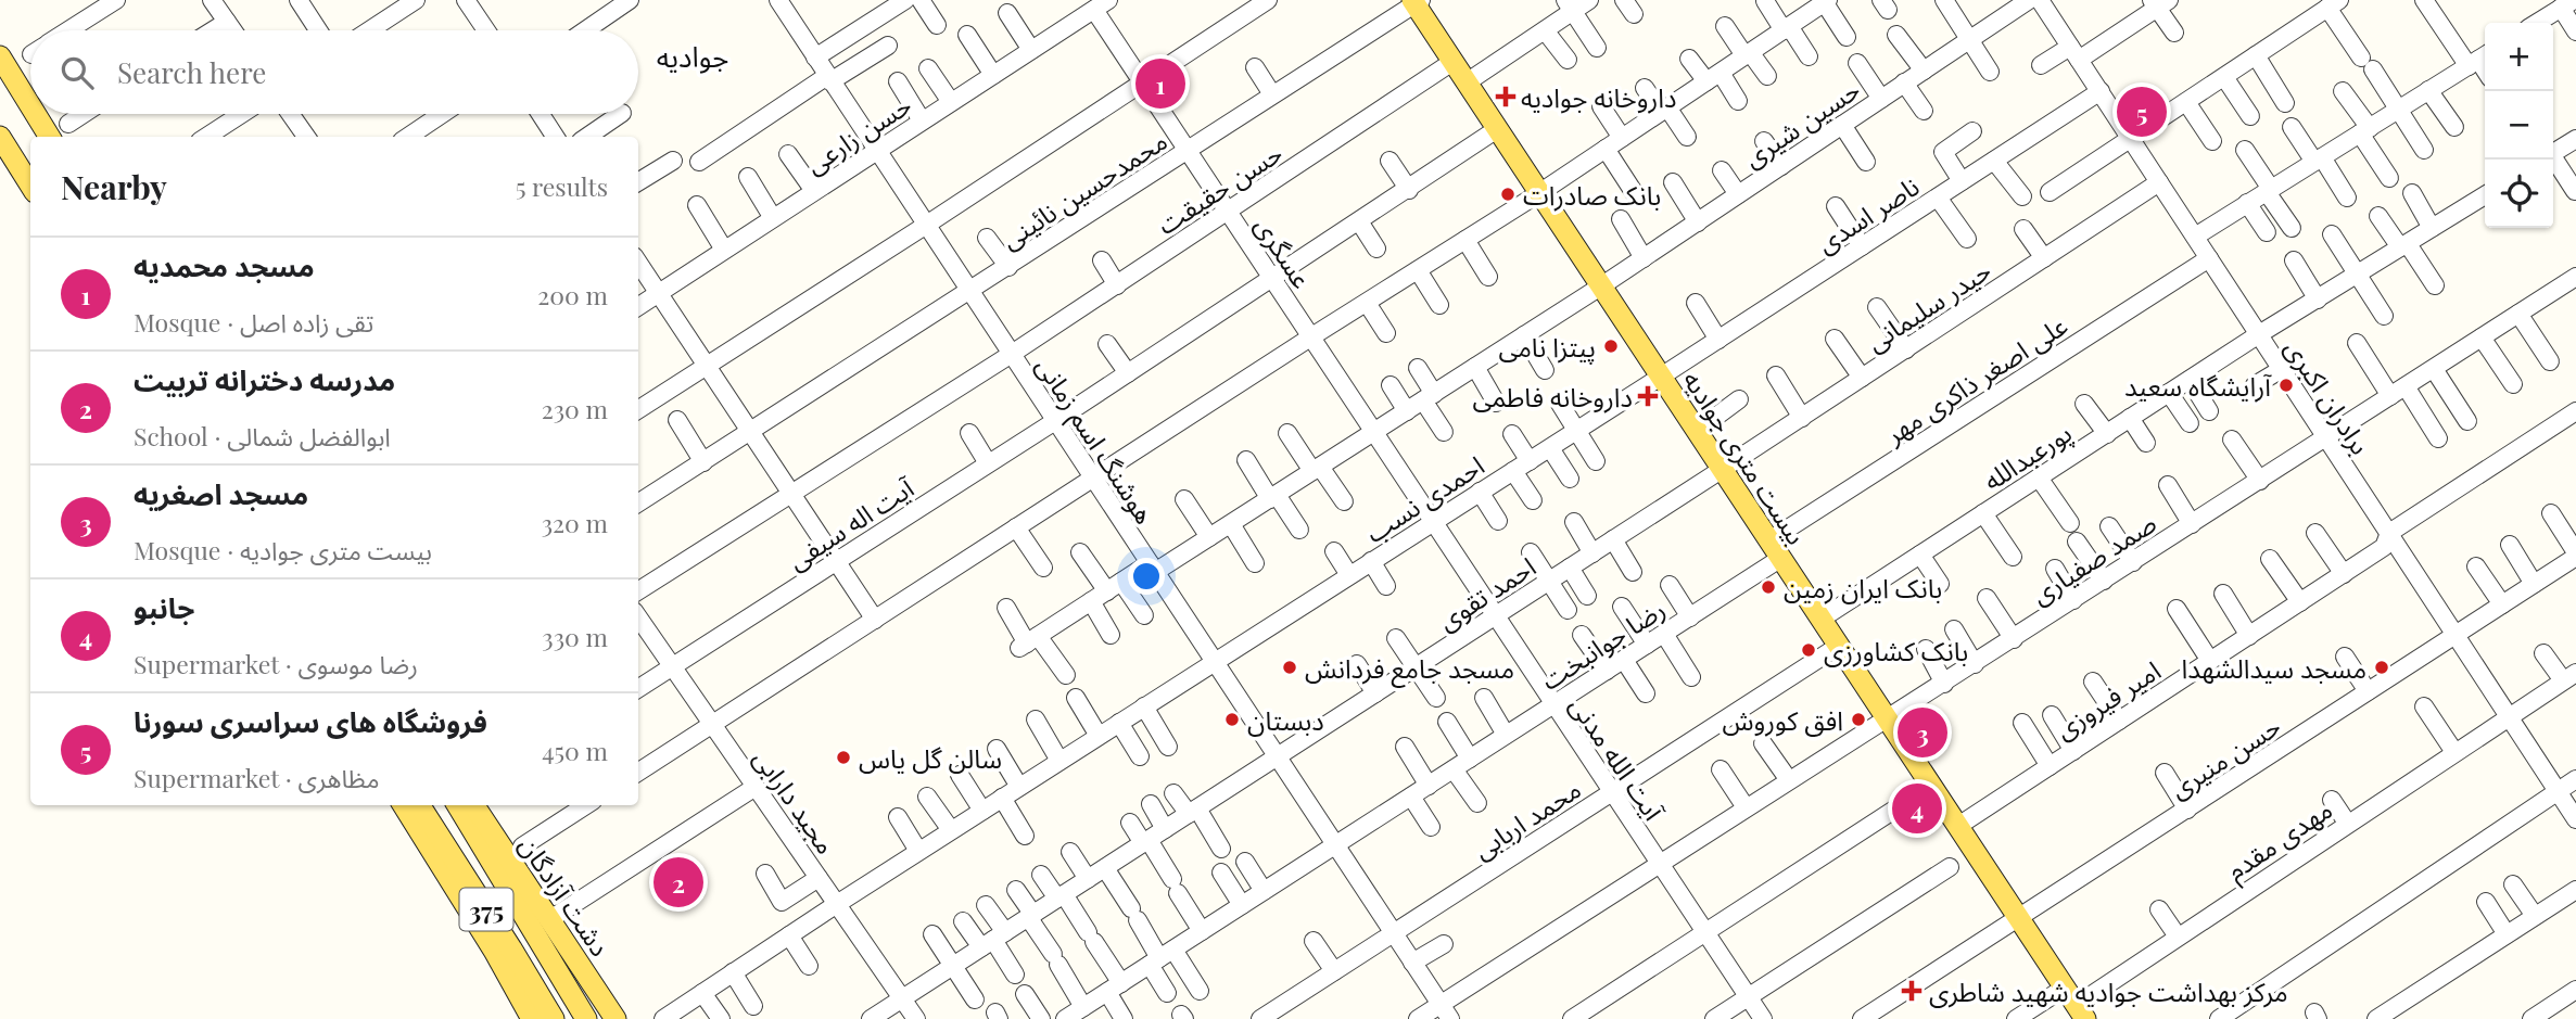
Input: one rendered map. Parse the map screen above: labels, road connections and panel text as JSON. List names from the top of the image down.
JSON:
{
  "streets": {
    "main road": ["بیست متری جوادیه", "دشت آزادگان", "375"],
    "street": [
      "حسین شیری",
      "حسن زارعی",
      "حسن حقیقت",
      "محمدحسین نائینی",
      "ناصر اسدی",
      "عسگری",
      "حیدر سلیمانی",
      "علی اصغر ذاکری مهر",
      "برادران اکبری",
      "هوشنگ اسم زمانی",
      "پورعبدالله",
      "احمدی نسب",
      "آیت اله سیفی",
      "صمد صفیاری",
      "احمد تقوی",
      "رضا جوانبخت",
      "امیر فیروزی",
      "حسن منیری",
      "آیت‌ الله مدنی",
      "مجید دارابی",
      "محمد اربابی",
      "مهدی مقدم"
    ]
  },
  "crossings": [
    ["حسین شیری", "عسگری"],
    ["حسین شیری", "هوشنگ اسم زمانی"],
    ["حسین شیری", "بیست متری جوادیه"],
    ["حسن زارعی", "عسگری"],
    ["حسن زارعی", "هوشنگ اسم زمانی"],
    ["حسن حقیقت", "عسگری"],
    ["حسن حقیقت", "هوشنگ اسم زمانی"],
    ["حسن حقیقت", "بیست متری جوادیه"],
    ["محمدحسین نائینی", "عسگری"],
    ["محمدحسین نائینی", "هوشنگ اسم زمانی"],
    ["محمدحسین نائینی", "بیست متری جوادیه"],
    ["ناصر اسدی", "برادران اکبری"],
    ["ناصر اسدی", "بیست متری جوادیه"],
    ["ناصر اسدی", "احمدی نسب"],
    ["عسگری", "احمدی نسب"],
    ["عسگری", "آیت اله سیفی"],
    ["عسگری", "آیت‌ الله مدنی"],
    ["حیدر سلیمانی", "برادران اکبری"],
    ["حیدر سلیمانی", "بیست متری جوادیه"],
    ["حیدر سلیمانی", "احمد تقوی"],
    ["علی اصغر ذاکری مهر", "برادران اکبری"],
    ["علی اصغر ذاکری مهر", "بیست متری جوادیه"],
    ["علی اصغر ذاکری مهر", "رضا جوانبخت"],
    ["برادران اکبری", "پورعبدالله"],
    ["برادران اکبری", "صمد صفیاری"],
    ["برادران اکبری", "امیر فیروزی"],
    ["برادران اکبری", "حسن منیری"],
    ["برادران اکبری", "مهدی مقدم"],
    ["هوشنگ اسم زمانی", "احمدی نسب"],
    ["هوشنگ اسم زمانی", "آیت اله سیفی"],
    ["هوشنگ اسم زمانی", "صمد صفیاری"],
    ["هوشنگ اسم زمانی", "احمد تقوی"],
    ["هوشنگ اسم زمانی", "رضا جوانبخت"],
    ["هوشنگ اسم زمانی", "محمد اربابی"],
    ["پورعبدالله", "بیست متری جوادیه"],
    ["بیست متری جوادیه", "احمدی نسب"],
    ["بیست متری جوادیه", "آیت اله سیفی"],
    ["بیست متری جوادیه", "صمد صفیاری"],
    ["بیست متری جوادیه", "احمد تقوی"],
    ["بیست متری جوادیه", "رضا جوانبخت"],
    ["بیست متری جوادیه", "امیر فیروزی"],
    ["بیست متری جوادیه", "حسن منیری"],
    ["بیست متری جوادیه", "محمد اربابی"],
    ["بیست متری جوادیه", "مهدی مقدم"],
    ["احمدی نسب", "آیت‌ الله مدنی"],
    ["احمدی نسب", "مجید دارابی"],
    ["آیت اله سیفی", "مجید دارابی"],
    ["صمد صفیاری", "آیت‌ الله مدنی"],
    ["احمد تقوی", "آیت‌ الله مدنی"],
    ["احمد تقوی", "مجید دارابی"],
    ["رضا جوانبخت", "آیت‌ الله مدنی"],
    ["آیت‌ الله مدنی", "محمد اربابی"]
  ],
  "districts": ["جوادیه"],
  "places": {
    "health": ["داروخانه جوادیه", "داروخانه فاطمی", "مرکز بهداشت جوادیه شهید شاطری"],
    "other": [
      "بانک صادرات",
      "پیتزا نامی",
      "آرایشگاه سعید",
      "بانک ایران زمین",
      "بانک کشاورزی",
      "مسجد جامع فردانش",
      "مسجد سیدالشهدا",
      "دبستان",
      "افق کوروش",
      "سالن گل یاس"
    ]
  },
  "page": {
    "map_buttons": ["+", "−"],
    "search": "Search here",
    "pins": [
      "1",
      "5",
      "3",
      "4",
      "2"
    ],
    "heading": ["Nearby", "5 results"],
    "list": [
      {
        "mark": "1",
        "name": "مسجد محمدیه",
        "note": "Mosque · تقی زاده اصل",
        "value": "200 m"
      },
      {
        "mark": "2",
        "name": "مدرسه دخترانه تربیت",
        "note": "School · ابوالفضل شمالی",
        "value": "230 m"
      },
      {
        "mark": "3",
        "name": "مسجد اصغریه",
        "note": "Mosque · بیست متری جوادیه",
        "value": "320 m"
      },
      {
        "mark": "4",
        "name": "جانبو",
        "note": "Supermarket · رضا موسوی",
        "value": "330 m"
      },
      {
        "mark": "5",
        "name": "فروشگاه های سراسری سورنا",
        "note": "Supermarket · مظاهری",
        "value": "450 m"
      }
    ]
  }
}
